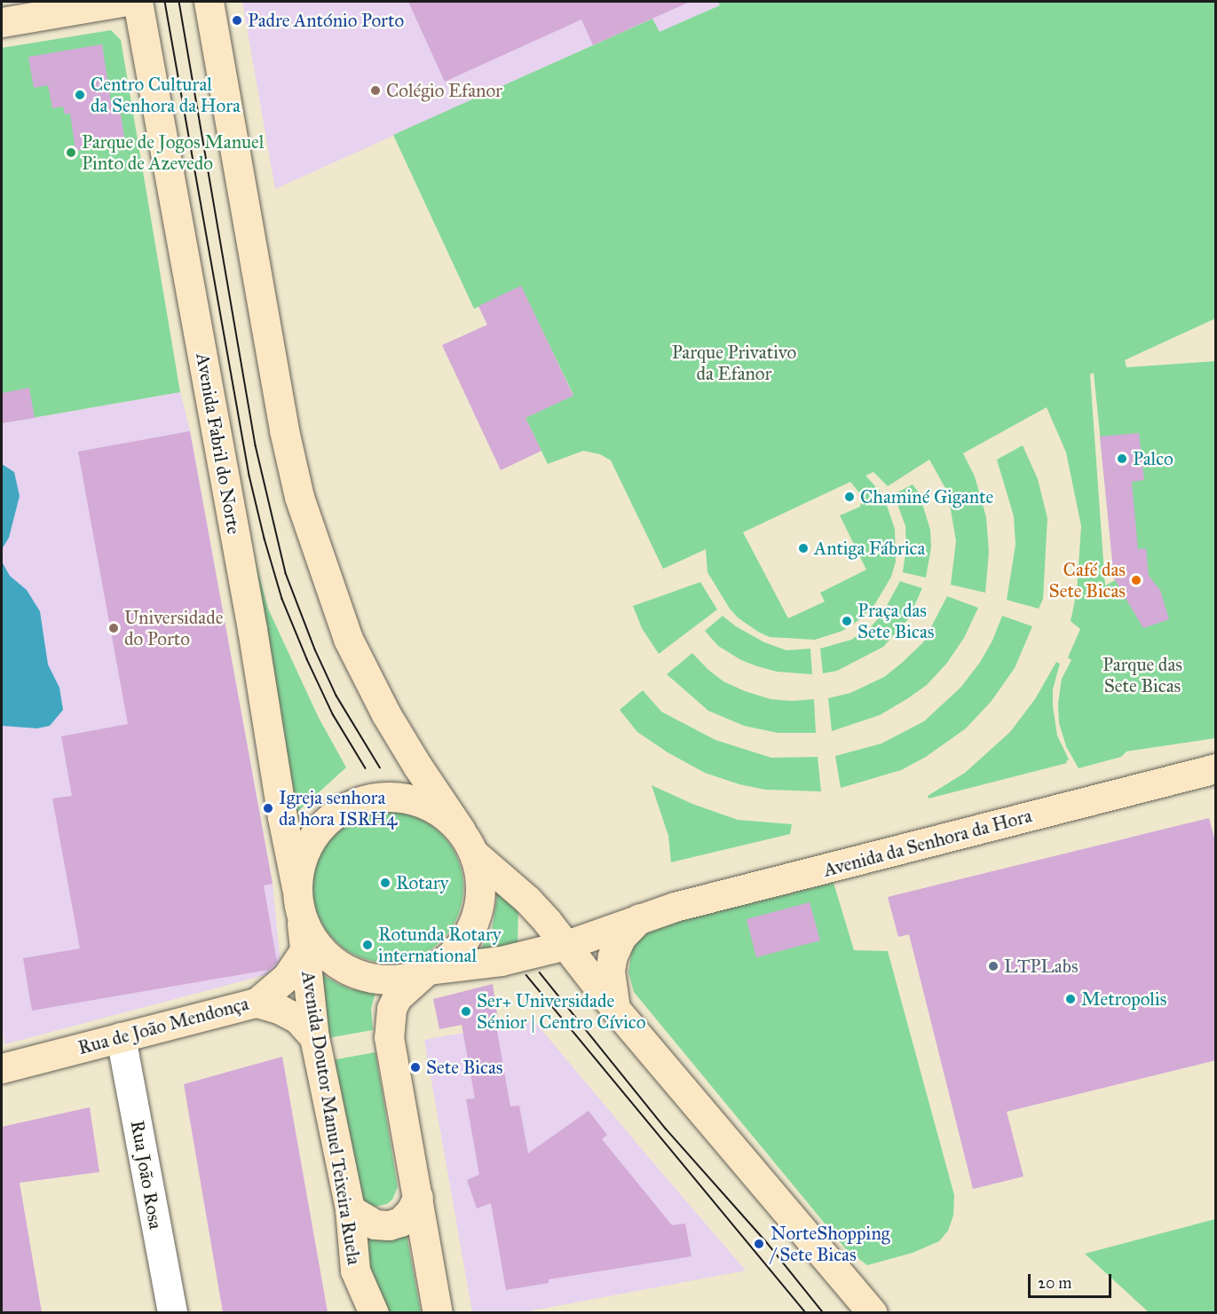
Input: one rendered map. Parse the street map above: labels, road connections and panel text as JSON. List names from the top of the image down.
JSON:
{
  "streets": {
    "main road": [
      "Avenida Fabril do Norte",
      "Avenida da Senhora da Hora",
      "Rua de João Mendonça",
      "Avenida Doutor Manuel Teixeira Ruela"
    ],
    "street": ["Rua João Rosa"]
  },
  "crossings": [
    ["Avenida Fabril do Norte", "Avenida da Senhora da Hora"],
    ["Avenida Fabril do Norte", "Avenida Doutor Manuel Teixeira Ruela"],
    ["Avenida da Senhora da Hora", "Avenida Doutor Manuel Teixeira Ruela"],
    ["Rua de João Mendonça", "Avenida Doutor Manuel Teixeira Ruela"],
    ["Rua de João Mendonça", "Rua João Rosa"]
  ],
  "parks": ["Parque Privativo da Efanor", "Parque das Sete Bicas"],
  "places": [
    "Padre António Porto",
    "Colégio Efanor",
    "Centro Cultural da Senhora da Hora",
    "Parque de Jogos Manuel Pinto de Azevedo",
    "Palco",
    "Chaminé Gigante",
    "Antiga Fábrica",
    "Café das Sete Bicas",
    "Praça das Sete Bicas",
    "Universidade do Porto",
    "Igreja senhora da hora ISRH4",
    "Rotary",
    "Rotunda Rotary international",
    "LTPLabs",
    "Metropolis",
    "Ser+ Universidade Sénior | Centro Cívico",
    "Sete Bicas",
    "NorteShopping / Sete Bicas"
  ],
  "scale_bar": "20 m"
}
